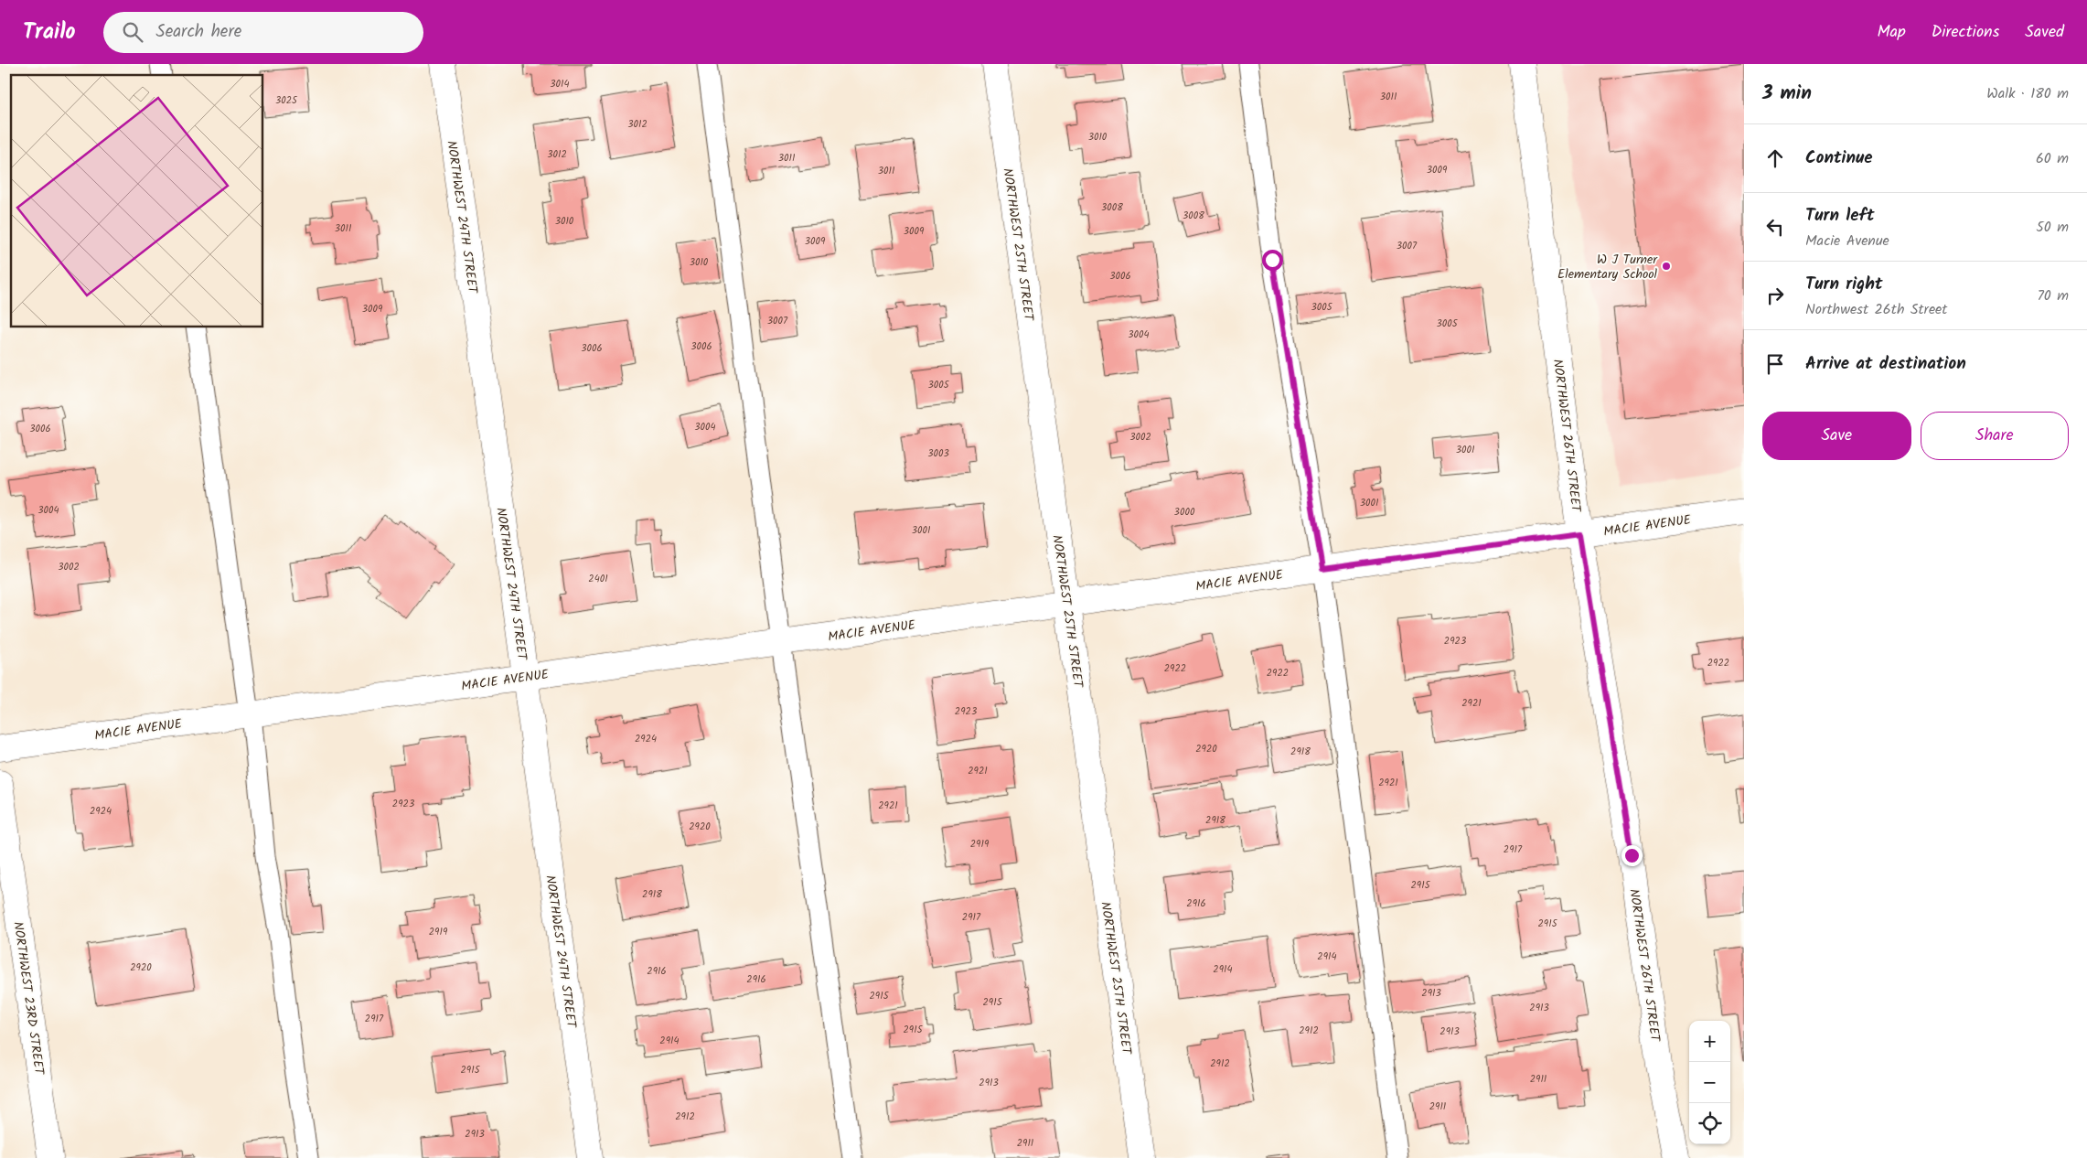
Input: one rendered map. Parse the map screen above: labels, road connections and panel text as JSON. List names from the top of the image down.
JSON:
{
  "streets": {
    "street": [
      "NORTHWEST 24TH STREET",
      "NORTHWEST 25TH STREET",
      "NORTHWEST 26TH STREET",
      "MACIE AVENUE",
      "NORTHWEST 23RD STREET"
    ]
  },
  "crossings": [
    ["NORTHWEST 24TH STREET", "MACIE AVENUE"],
    ["NORTHWEST 25TH STREET", "MACIE AVENUE"],
    ["NORTHWEST 26TH STREET", "MACIE AVENUE"]
  ],
  "places": ["W J Turner Elementary School"],
  "house_numbers": [
    "3014",
    "3011",
    "3025",
    "3012",
    "3010",
    "3012",
    "3011",
    "3009",
    "3011",
    "3008",
    "3008",
    "3010",
    "3011",
    "3009",
    "3009",
    "3007",
    "3010",
    "3006",
    "3005",
    "3009",
    "3007",
    "3005",
    "3004",
    "3006",
    "3006",
    "3005",
    "3004",
    "3006",
    "3002",
    "3001",
    "3003",
    "3001",
    "3004",
    "3000",
    "3001",
    "3002",
    "2401",
    "2923",
    "2922",
    "2922",
    "2922",
    "2921",
    "2923",
    "2924",
    "2920",
    "2918",
    "2921",
    "2921",
    "2923",
    "2921",
    "2924",
    "2918",
    "2920",
    "2919",
    "2917",
    "2915",
    "2918",
    "2916",
    "2917",
    "2915",
    "2919",
    "2914",
    "2920",
    "2914",
    "2916",
    "2916",
    "2913",
    "2915",
    "2915",
    "2913",
    "2917",
    "2915",
    "2912",
    "2913",
    "2914",
    "2912",
    "2915",
    "2911",
    "2913",
    "2911",
    "2912",
    "2913",
    "2911"
  ],
  "page": {
    "header": "Trailo",
    "search": "Search here",
    "nav": ["Map", "Directions", "Saved"],
    "heading": ["3 min", "Walk · 180 m"],
    "list": [
      ["Continue", "60 m"],
      ["Turn left", "Macie Avenue", "50 m"],
      ["Turn right", "Northwest 26th Street", "70 m"],
      "Arrive at destination"
    ],
    "buttons": ["Save", "Share"],
    "map_buttons": ["+", "−"]
  }
}
